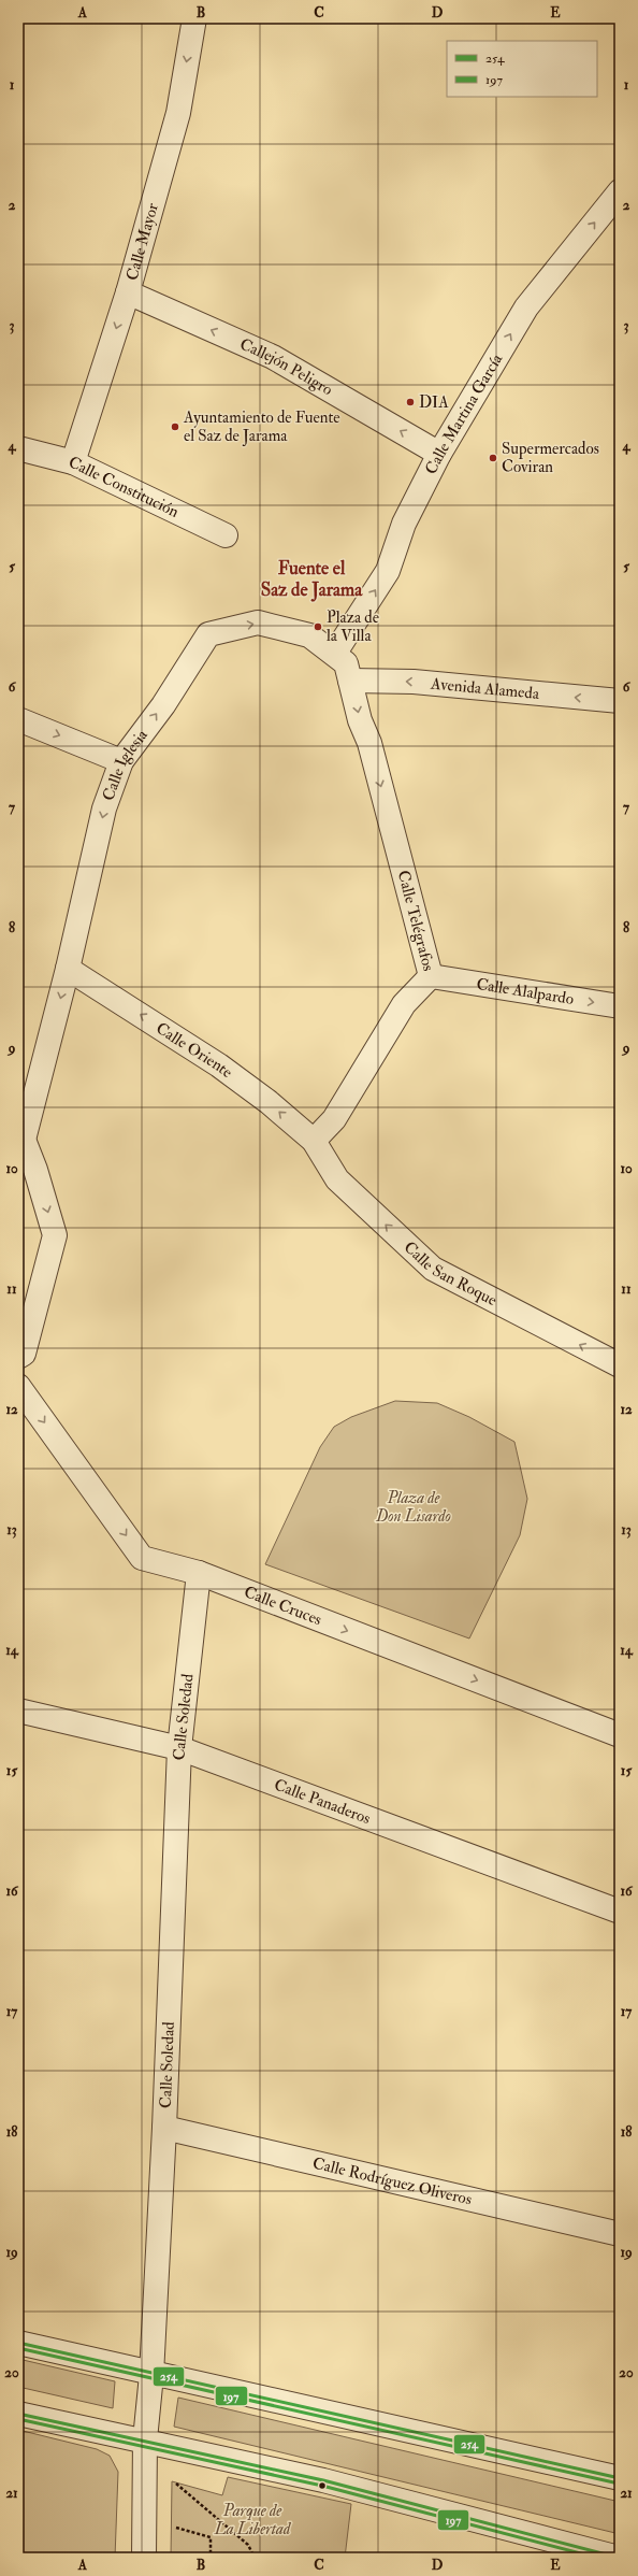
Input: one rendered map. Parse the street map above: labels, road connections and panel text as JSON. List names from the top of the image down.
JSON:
{
  "streets": {
    "street": [
      "Calle Mayor",
      "Callejón Peligro",
      "Calle Martina García",
      "Calle Constitución",
      "Avenida Alameda",
      "Calle Iglesia",
      "Calle Telégrafos",
      "Calle Alalpardo",
      "Calle Oriente",
      "Calle San Roque",
      "Calle Cruces",
      "Calle Soledad",
      "Calle Panaderos",
      "Calle Rodríguez Oliveros"
    ]
  },
  "crossings": [
    ["Calle Mayor", "Callejón Peligro"],
    ["Calle Mayor", "Calle Constitución"],
    ["Callejón Peligro", "Calle Martina García"],
    ["Calle Martina García", "Calle Iglesia"],
    ["Avenida Alameda", "Calle Iglesia"],
    ["Calle Iglesia", "Calle Telégrafos"],
    ["Calle Iglesia", "Calle Oriente"],
    ["Calle Telégrafos", "Calle Alalpardo"],
    ["Calle Telégrafos", "Calle Oriente"],
    ["Calle Telégrafos", "Calle San Roque"],
    ["Calle Oriente", "Calle San Roque"],
    ["Calle Cruces", "Calle Soledad"],
    ["Calle Soledad", "Calle Panaderos"],
    ["Calle Soledad", "Calle Rodríguez Oliveros"]
  ],
  "one_way": [
    "Calle Mayor",
    "Callejón Peligro",
    "Calle Martina García",
    "Avenida Alameda",
    "Calle Telégrafos",
    "Calle Alalpardo",
    "Calle Oriente",
    "Calle San Roque",
    "Calle Cruces"
  ],
  "districts": ["Fuente el Saz de Jarama"],
  "parks": ["Plaza de Don Lisardo", "Parque de La Libertad"],
  "places": [
    "DIA",
    "Ayuntamiento de Fuente el Saz de Jarama",
    "Supermercados Coviran",
    "Plaza de la Villa"
  ],
  "lines": ["transit line 254", "transit line 197"],
  "legend": ["254", "197"],
  "grid": {
    "columns": [
      "A",
      "B",
      "C",
      "D",
      "E"
    ],
    "rows": [
      "1",
      "2",
      "3",
      "4",
      "5",
      "6",
      "7",
      "8",
      "9",
      "10",
      "11",
      "12",
      "13",
      "14",
      "15",
      "16",
      "17",
      "18",
      "19",
      "20",
      "21"
    ]
  }
}
